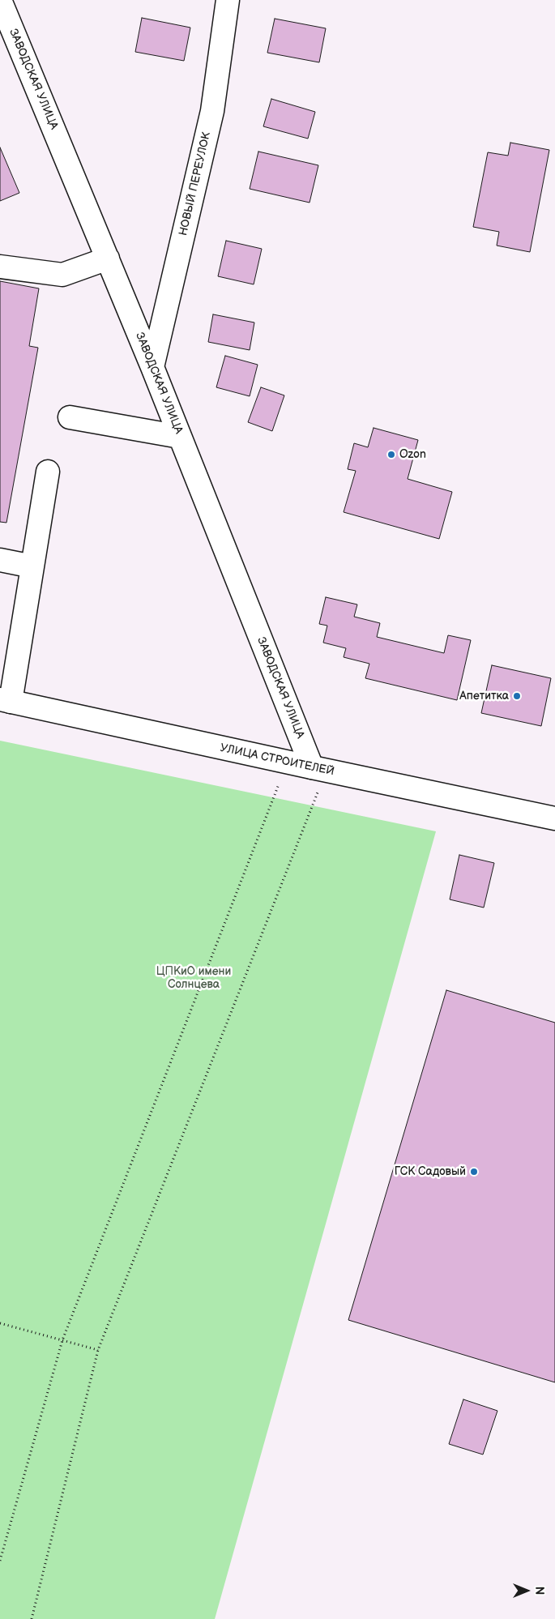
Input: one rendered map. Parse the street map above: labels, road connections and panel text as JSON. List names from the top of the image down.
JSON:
{
  "streets": {
    "street": ["ЗАВОДСКАЯ УЛИЦА", "НОВЫЙ ПЕРЕУЛОК", "УЛИЦА СТРОИТЕЛЕЙ"]
  },
  "crossings": [
    ["ЗАВОДСКАЯ УЛИЦА", "НОВЫЙ ПЕРЕУЛОК"],
    ["ЗАВОДСКАЯ УЛИЦА", "УЛИЦА СТРОИТЕЛЕЙ"]
  ],
  "parks": ["ЦПКиО имени Солнцева"],
  "places": ["Ozon", "Апетитка", "ГСК Садовый"],
  "north": "right"
}
